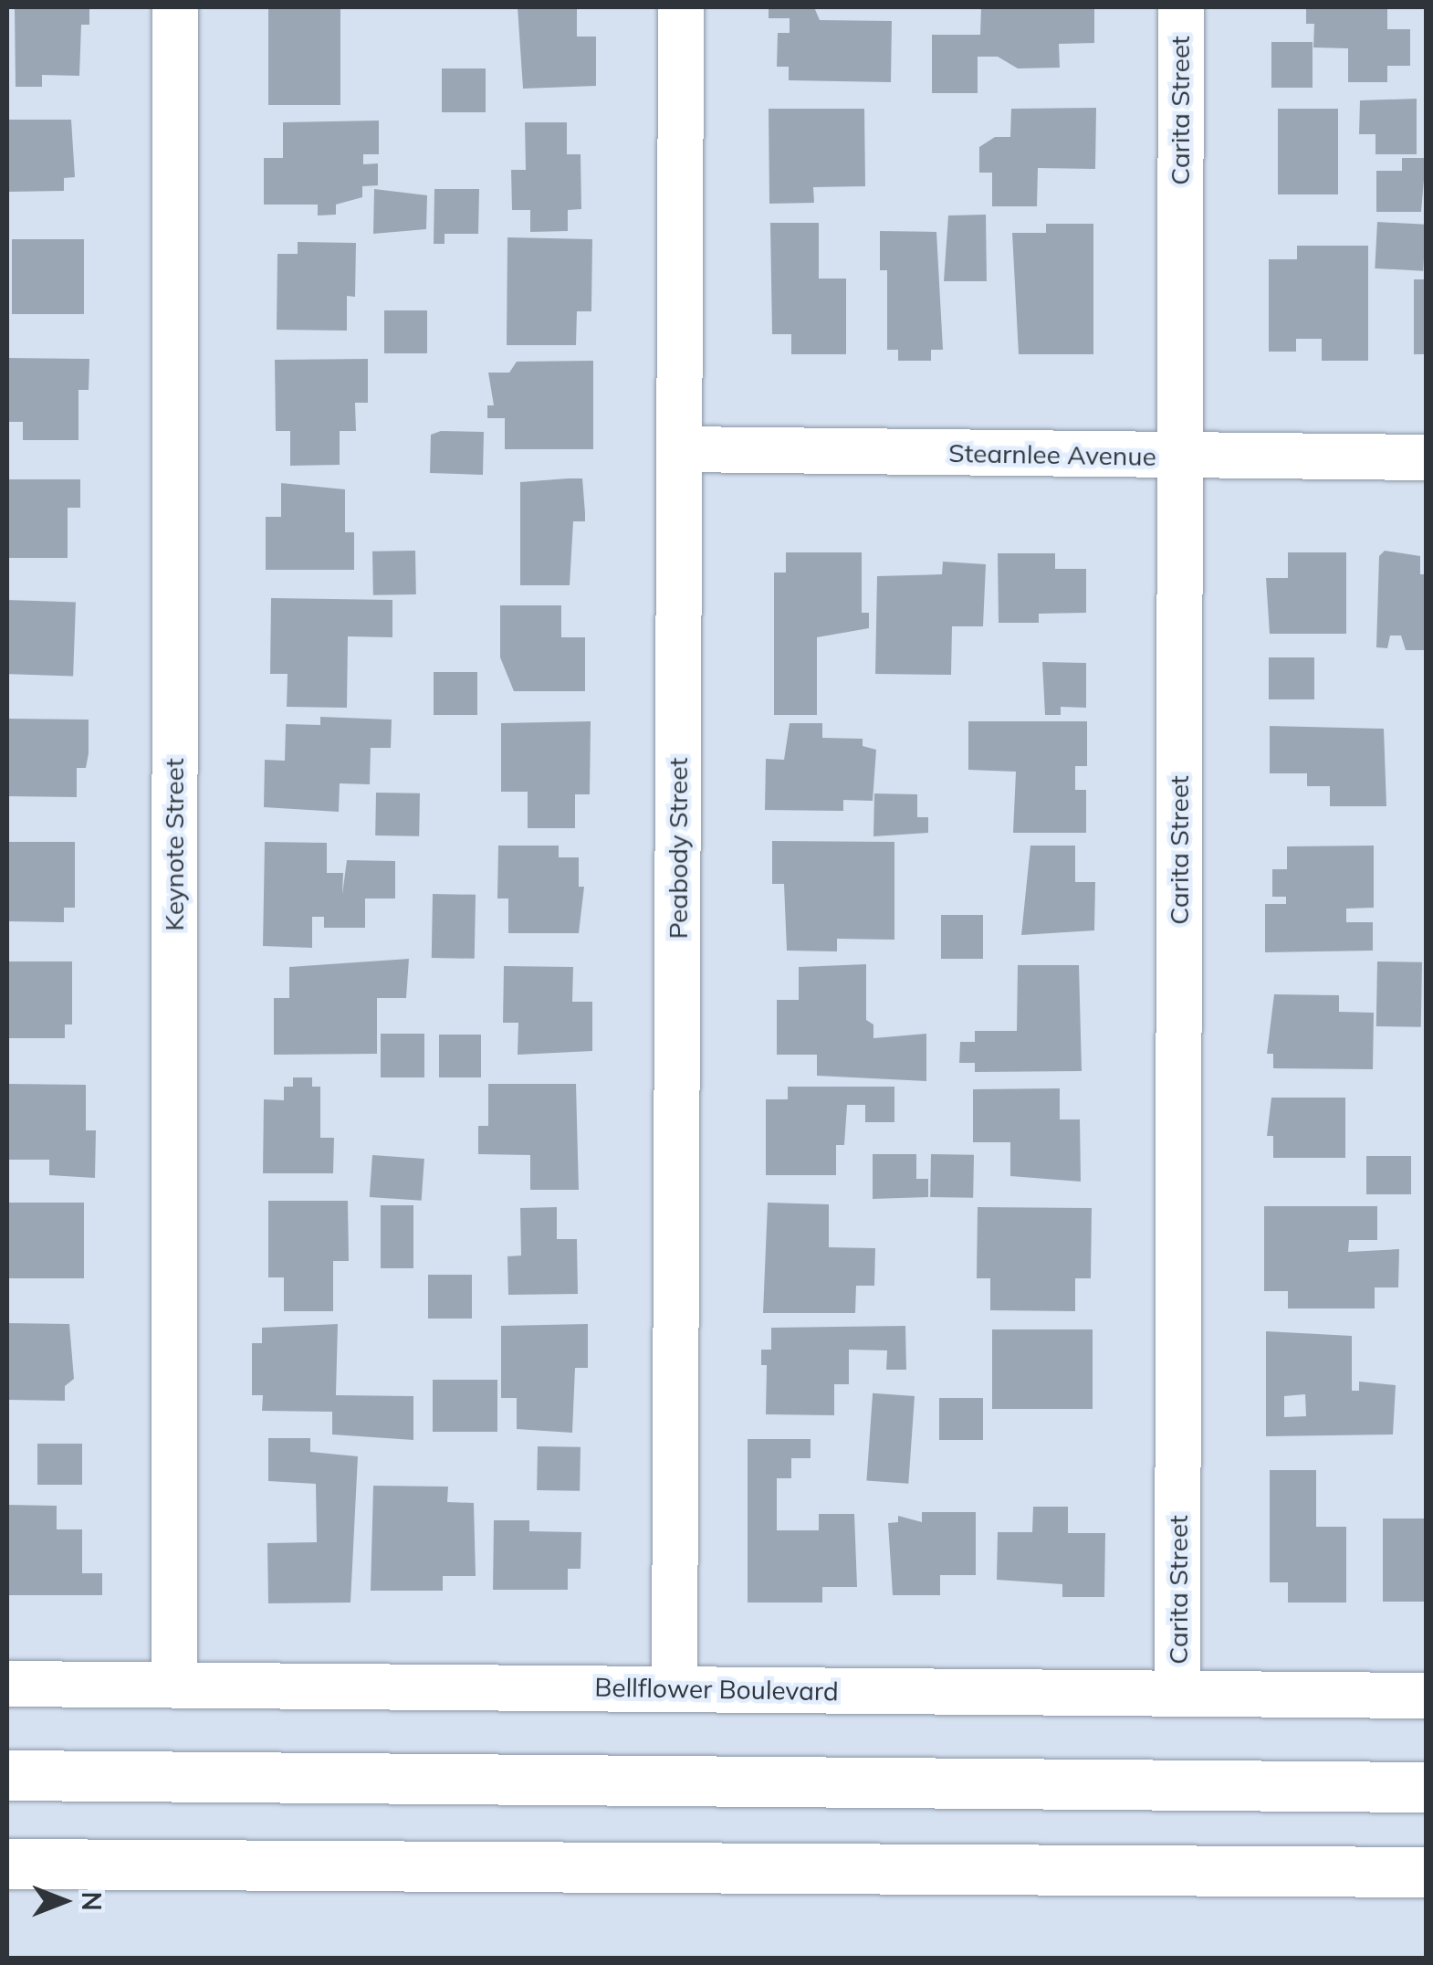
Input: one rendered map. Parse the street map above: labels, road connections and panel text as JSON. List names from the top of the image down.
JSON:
{
  "streets": {
    "street": [
      "Carita Street",
      "Stearnlee Avenue",
      "Keynote Street",
      "Peabody Street",
      "Bellflower Boulevard"
    ]
  },
  "crossings": [
    ["Carita Street", "Stearnlee Avenue"],
    ["Carita Street", "Bellflower Boulevard"],
    ["Stearnlee Avenue", "Peabody Street"],
    ["Keynote Street", "Bellflower Boulevard"],
    ["Peabody Street", "Bellflower Boulevard"]
  ],
  "north": "right"
}
